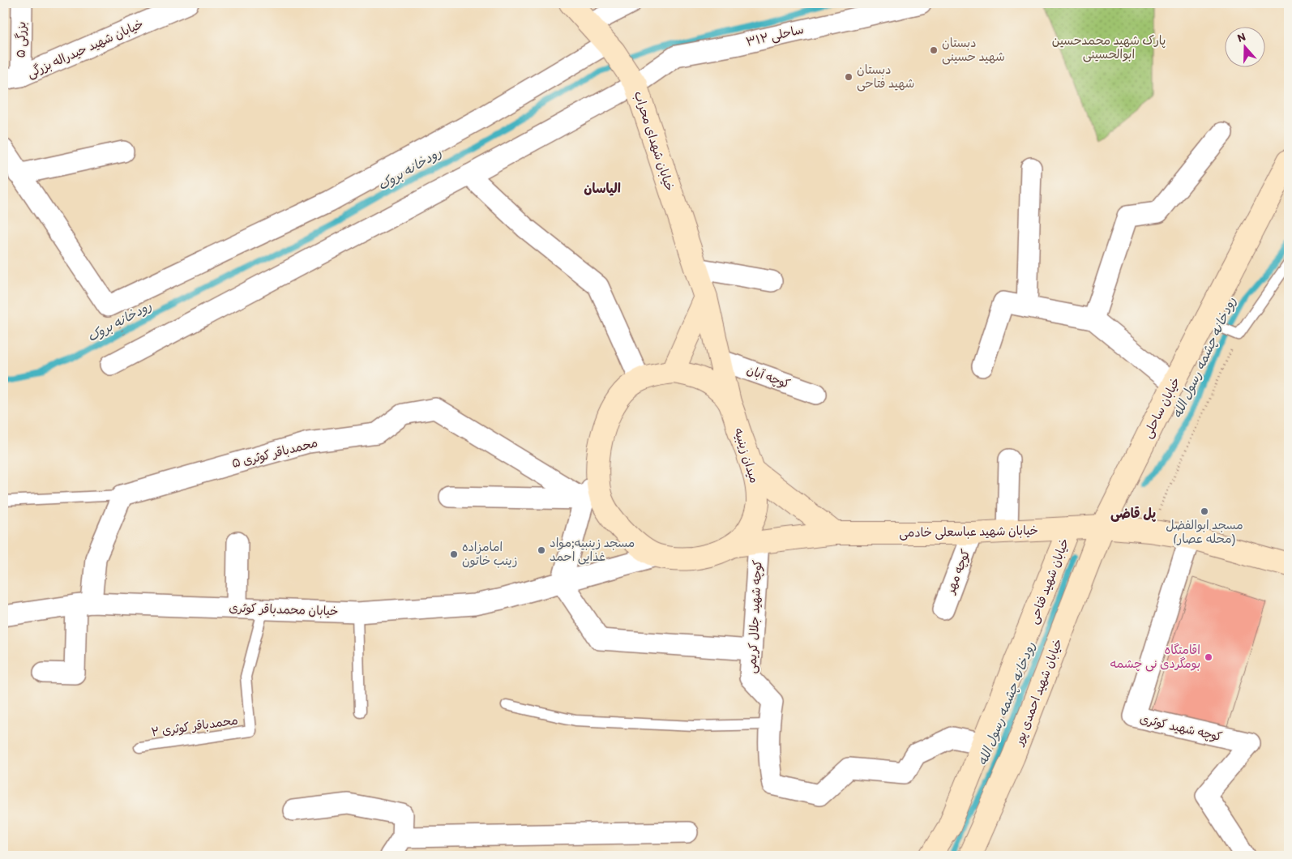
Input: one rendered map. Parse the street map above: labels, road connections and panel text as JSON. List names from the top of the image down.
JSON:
{
  "streets": {
    "street": [
      "ساحلی ۳۱۲",
      "بزرگی ۵",
      "خیابان شهید حیدراله بزرگی",
      "خیابان شهدای محراب",
      "کوچه آبان",
      "خیابان ساحلی",
      "محمدباقر کوثری ۵",
      "میدان زینبیه",
      "خیابان شهید عباسعلی خادمی",
      "کوچه مهر",
      "خیابان شهید فتاحی",
      "خیابان محمدباقر کوثری",
      "کوچه شهید جلال کریمی",
      "خیابان شهید احمدی پور",
      "کوچه شهید کوثری"
    ],
    "lane": ["محمدباقر کوثری ۲"]
  },
  "crossings": [
    ["ساحلی ۳۱۲", "خیابان شهدای محراب"],
    ["بزرگی ۵", "خیابان شهید حیدراله بزرگی"],
    ["خیابان شهدای محراب", "کوچه آبان"],
    ["خیابان شهدای محراب", "میدان زینبیه"],
    ["خیابان ساحلی", "خیابان شهید عباسعلی خادمی"],
    ["خیابان ساحلی", "خیابان شهید احمدی پور"],
    ["میدان زینبیه", "خیابان شهید عباسعلی خادمی"],
    ["میدان زینبیه", "خیابان محمدباقر کوثری"],
    ["خیابان شهید عباسعلی خادمی", "کوچه مهر"],
    ["خیابان شهید عباسعلی خادمی", "خیابان شهید فتاحی"],
    ["خیابان شهید عباسعلی خادمی", "کوچه شهید جلال کریمی"],
    ["خیابان شهید عباسعلی خادمی", "خیابان شهید احمدی پور"],
    ["خیابان شهید عباسعلی خادمی", "کوچه شهید کوثری"],
    ["خیابان شهید فتاحی", "کوچه شهید جلال کریمی"],
    ["خیابان محمدباقر کوثری", "محمدباقر کوثری ۲"]
  ],
  "districts": ["الیاسان", "پل قاضی"],
  "water": ["رودخانه بروک", "رودخانه چشمه رسول الله"],
  "parks": ["پارک شهید محمدحسین ابوالحسینی"],
  "places": [
    "دبستان شهید حسینی",
    "دبستان شهید فتاحی",
    "مسجد ابوالفضل (محله عصار)",
    "مسجد زینبیه;مواد غذایی احمد",
    "امامزاده زینب خاتون",
    "اقامتگاه بومگردی نی چشمه"
  ],
  "north": "top"
}
